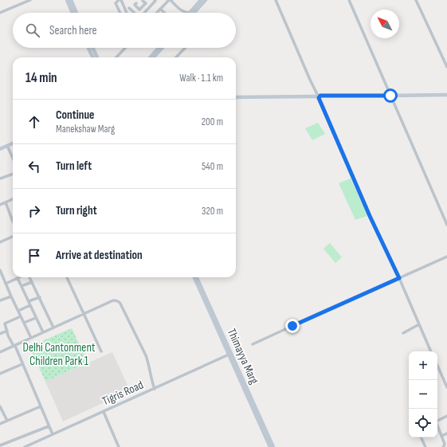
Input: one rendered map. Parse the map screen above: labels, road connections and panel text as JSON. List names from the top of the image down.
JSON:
{
  "streets": {
    "street": ["Thimayya Marg", "Tigris Road"]
  },
  "crossings": [
    ["Thimayya Marg", "Tigris Road"]
  ],
  "parks": ["Delhi Cantonment Children Park 1"],
  "north": "top left",
  "page": {
    "search": "Search here",
    "heading": ["14 min", "Walk · 1.1 km"],
    "list": [
      ["Continue", "Manekshaw Marg", "200 m"],
      ["Turn left", "540 m"],
      ["Turn right", "320 m"],
      "Arrive at destination"
    ],
    "map_buttons": ["+", "−"]
  }
}
